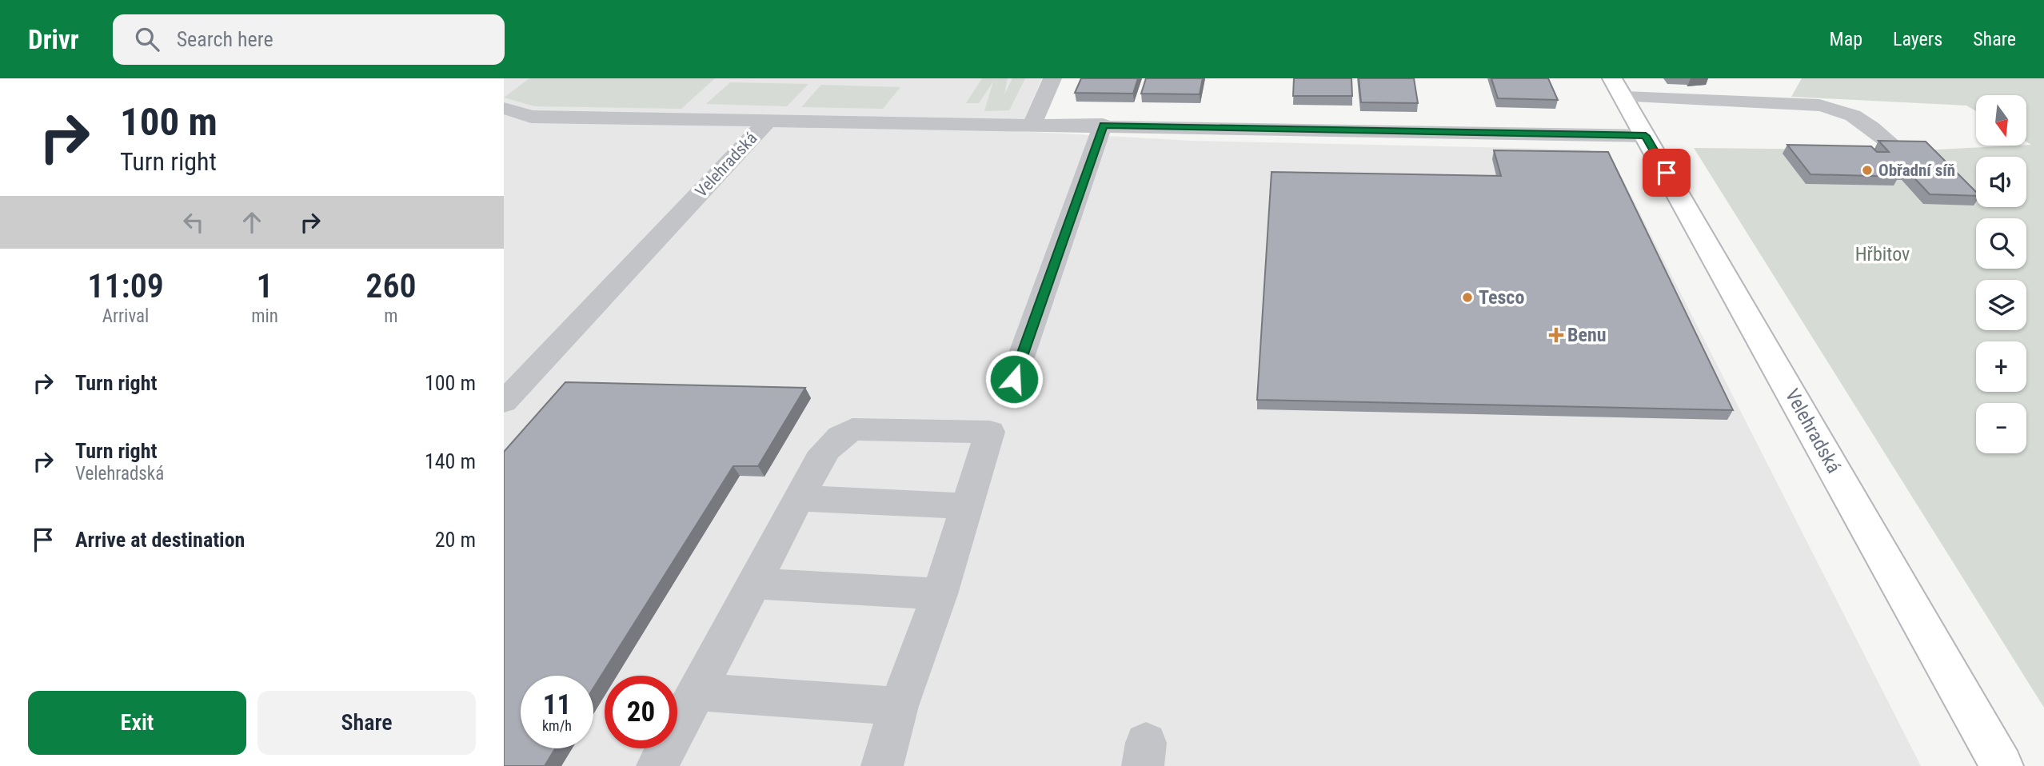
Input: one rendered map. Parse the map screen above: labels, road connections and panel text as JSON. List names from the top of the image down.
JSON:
{
  "streets": {
    "main road": ["Velehradská"]
  },
  "parks": ["Hřbitov"],
  "places": {
    "other": ["Obřadní síň", "Tesco"],
    "health": ["Benu"]
  },
  "north": "bottom",
  "page": {
    "header": "Drivr",
    "search": "Search here",
    "nav": ["Map", "Layers", "Share"],
    "turn": ["100 m", "Turn right"],
    "map_buttons": ["+", "−"],
    "eta": [
      "11:09",
      "Arrival",
      "1",
      "min",
      "260",
      "m"
    ],
    "list": [
      {
        "name": "Turn right",
        "value": "100 m"
      },
      {
        "name": "Turn right",
        "note": "Velehradská",
        "value": "140 m"
      },
      {
        "name": "Arrive at destination",
        "value": "20 m"
      }
    ],
    "speed": "11 km/h",
    "limit": "20",
    "buttons": ["Exit", "Share"]
  }
}
